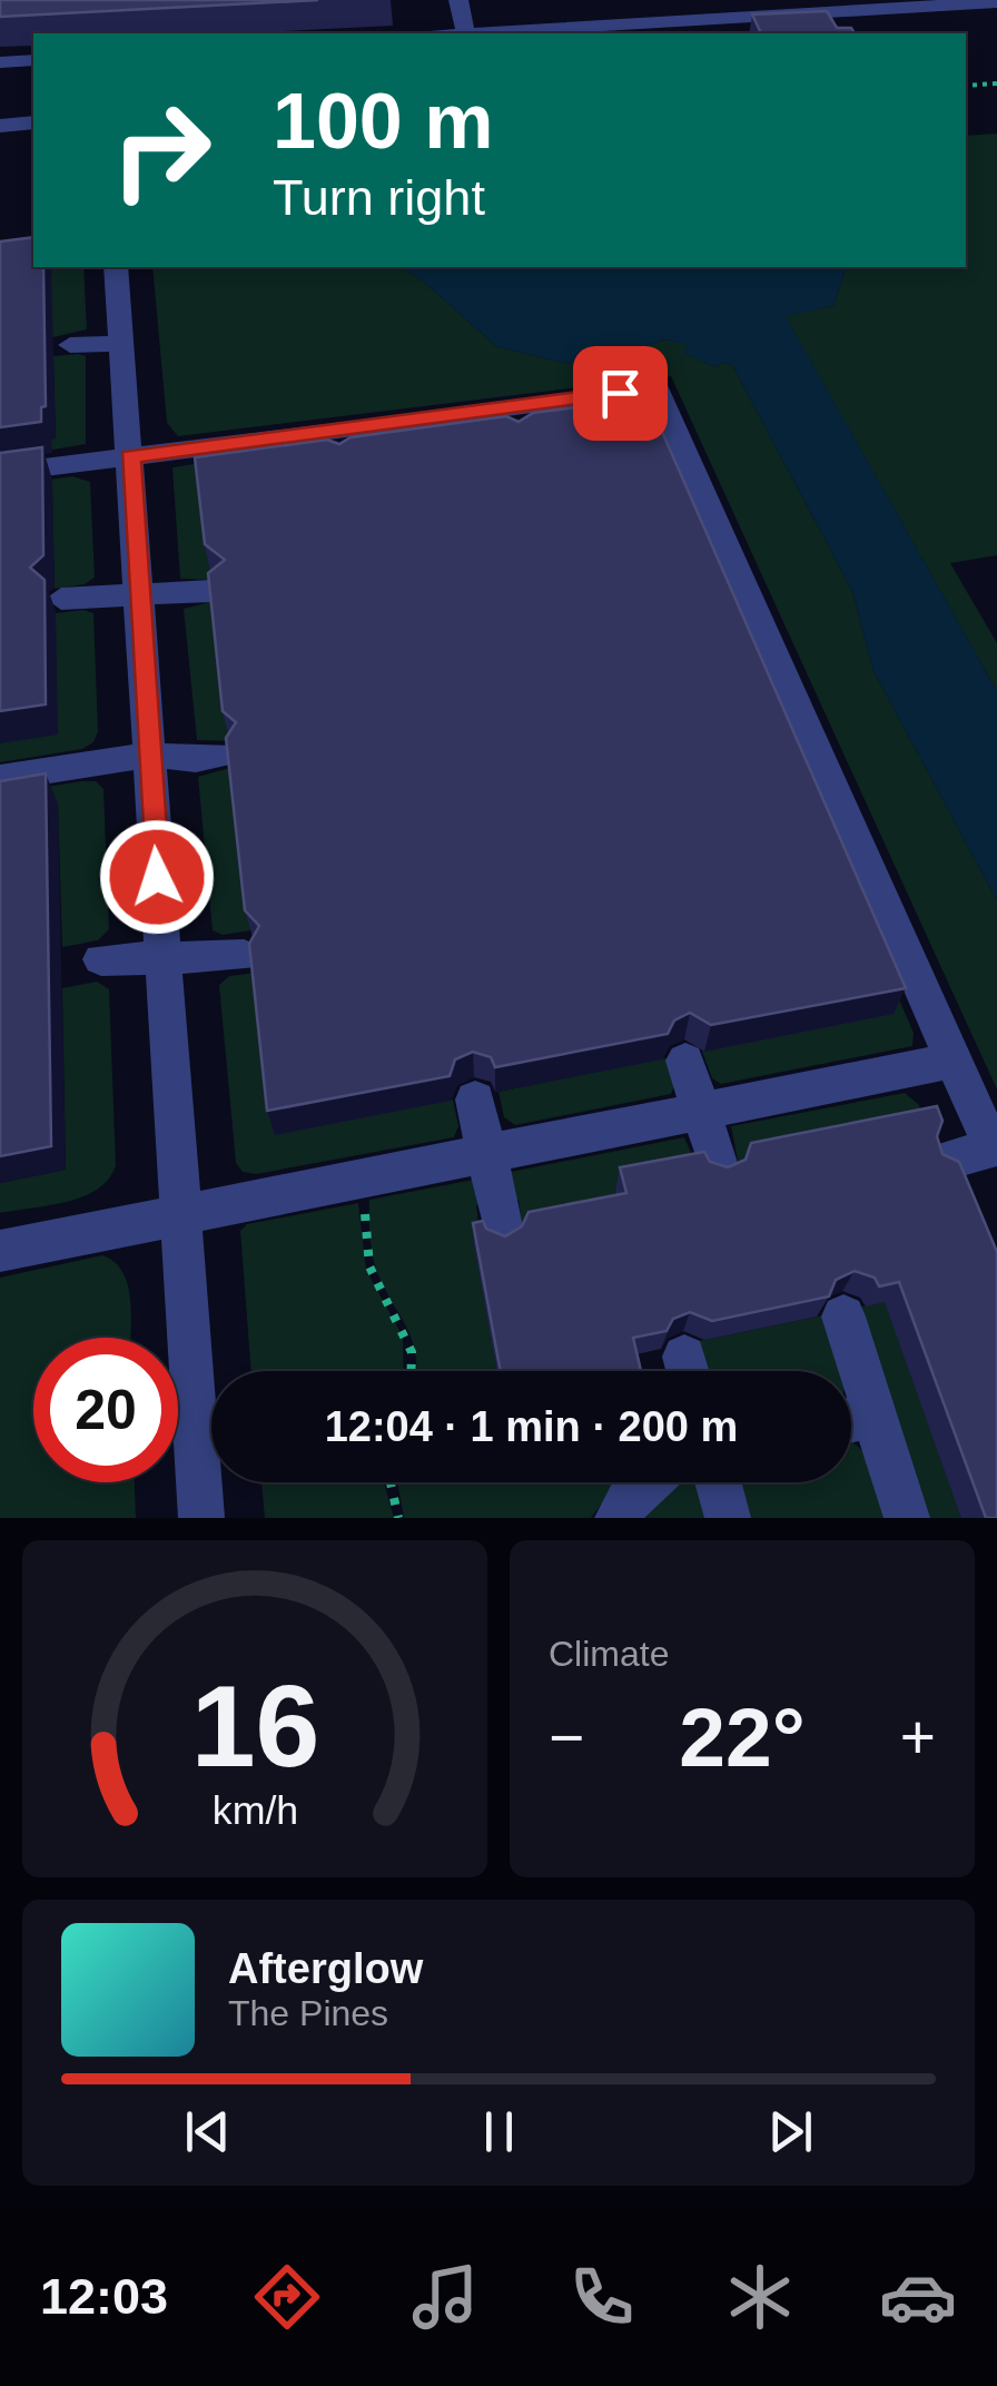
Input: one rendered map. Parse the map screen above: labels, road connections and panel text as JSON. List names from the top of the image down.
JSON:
{
  "page": {
    "turn": ["100 m", "Turn right"],
    "limit": "20",
    "trip": "12:04 · 1 min · 200 m",
    "tile": "Climate",
    "heat": ["−", "22°", "+"],
    "song": ["Afterglow", "The Pines"],
    "tabs": "12:03",
    "gauge": ["16", "km/h"]
  }
}
